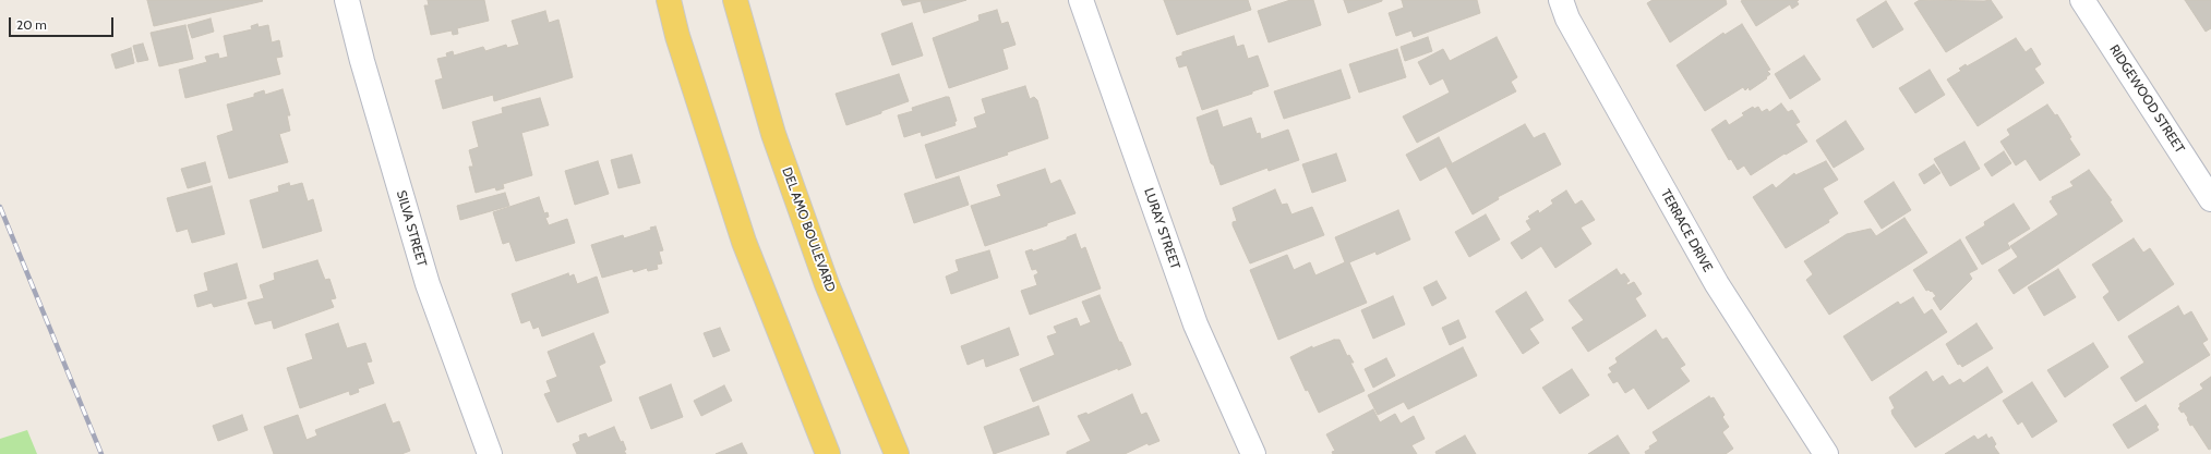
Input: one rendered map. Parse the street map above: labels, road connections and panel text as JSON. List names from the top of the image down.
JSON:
{
  "streets": {
    "main road": ["DEL AMO BOULEVARD"],
    "street": [
      "RIDGEWOOD STREET",
      "SILVA STREET",
      "LURAY STREET",
      "TERRACE DRIVE"
    ]
  },
  "scale_bar": "20 m"
}
